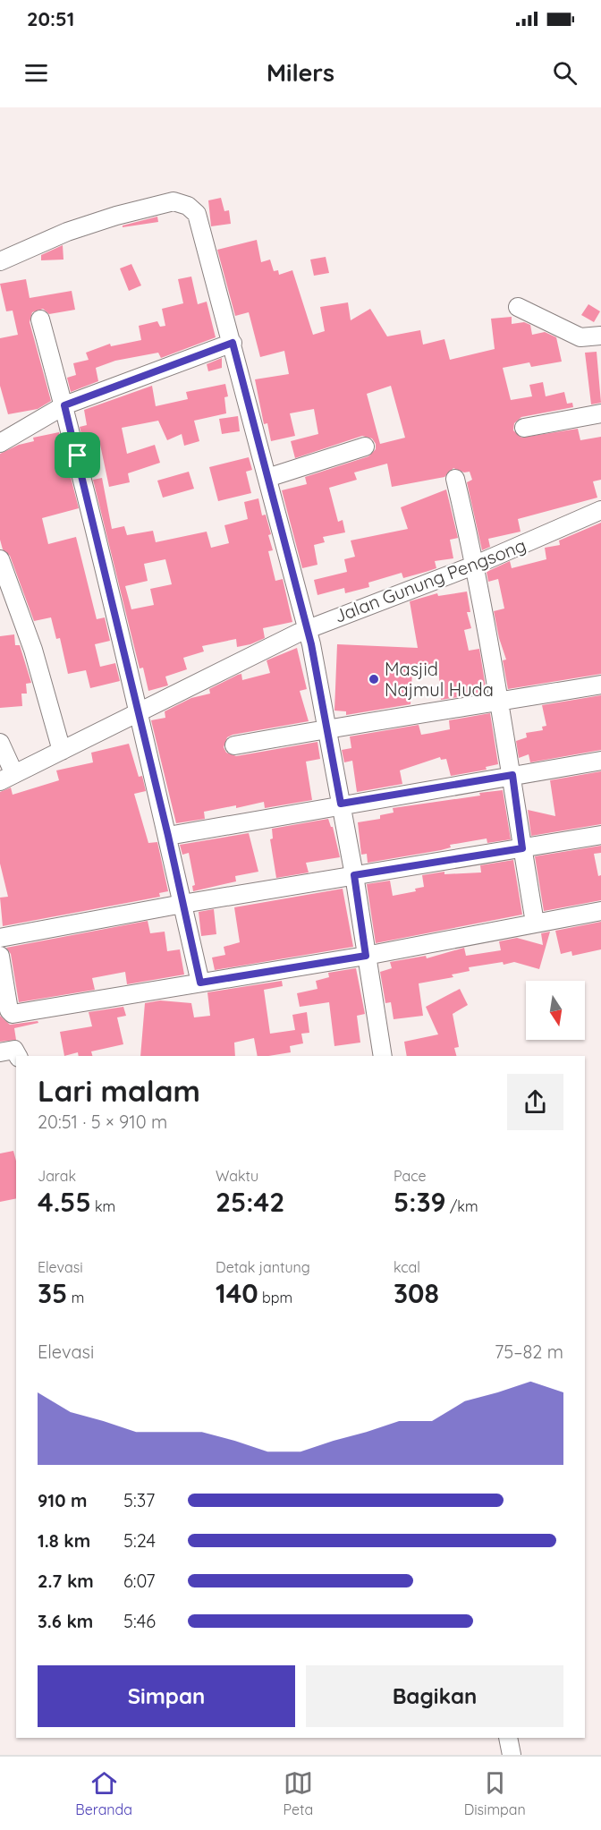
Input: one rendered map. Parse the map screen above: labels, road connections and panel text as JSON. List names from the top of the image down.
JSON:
{
  "streets": {
    "street": ["Jalan Gunung Pengsong"]
  },
  "places": ["Masjid Najmul Huda"],
  "north": "bottom",
  "page": {
    "status": "20:51",
    "header": "Milers",
    "heading": ["Lari malam", "20:51 · 5 × 910 m"],
    "stats": [
      ["Jarak", "4.55 km"],
      ["Waktu", "25:42"],
      ["Pace", "5:39 /km"],
      ["Elevasi", "35 m"],
      ["Detak jantung", "140 bpm"],
      ["kcal", "308"]
    ],
    "chart": ["Elevasi", "75–82 m"],
    "list": [
      {
        "name": "910 m",
        "note": "5:37"
      },
      {
        "name": "1.8 km",
        "note": "5:24"
      },
      {
        "name": "2.7 km",
        "note": "6:07"
      },
      {
        "name": "3.6 km",
        "note": "5:46"
      }
    ],
    "buttons": ["Simpan", "Bagikan"],
    "tabs": ["Beranda", "Peta", "Disimpan"]
  }
}
